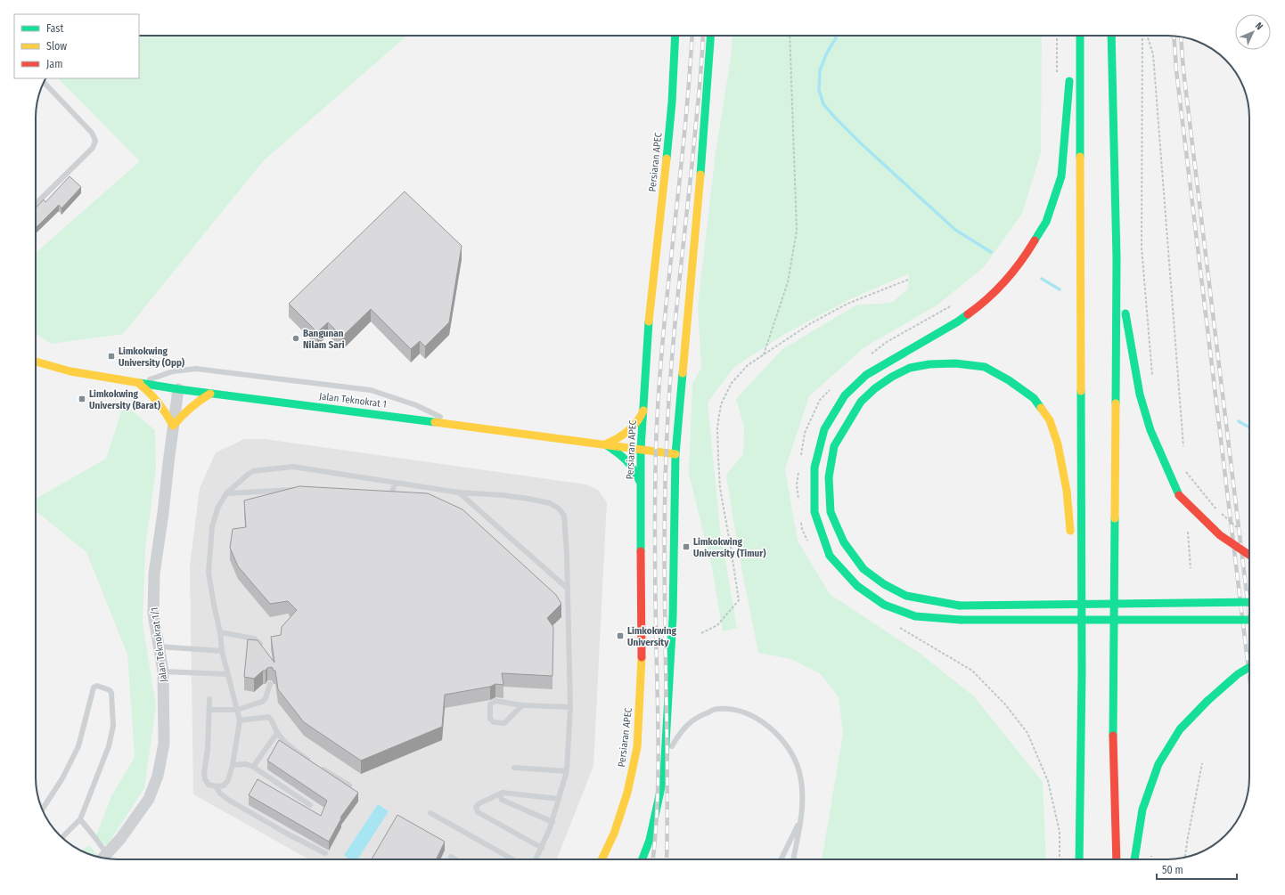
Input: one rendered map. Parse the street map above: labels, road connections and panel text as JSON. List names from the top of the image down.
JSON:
{
  "streets": {
    "main road": ["Persiaran APEC", "Jalan Teknokrat 1"],
    "street": ["Jalan Teknokrat 1/1"]
  },
  "crossings": [
    ["Persiaran APEC", "Jalan Teknokrat 1"],
    ["Jalan Teknokrat 1", "Jalan Teknokrat 1/1"]
  ],
  "places": {
    "other": ["Bangunan Nilam Sari"],
    "transit": [
      "Limkokwing University (Opp)",
      "Limkokwing University (Barat)",
      "Limkokwing University (Timur)",
      "Limkokwing University"
    ]
  },
  "legend": ["Fast", "Slow", "Jam"],
  "scale_bar": "50 m",
  "north": "top right"
}
